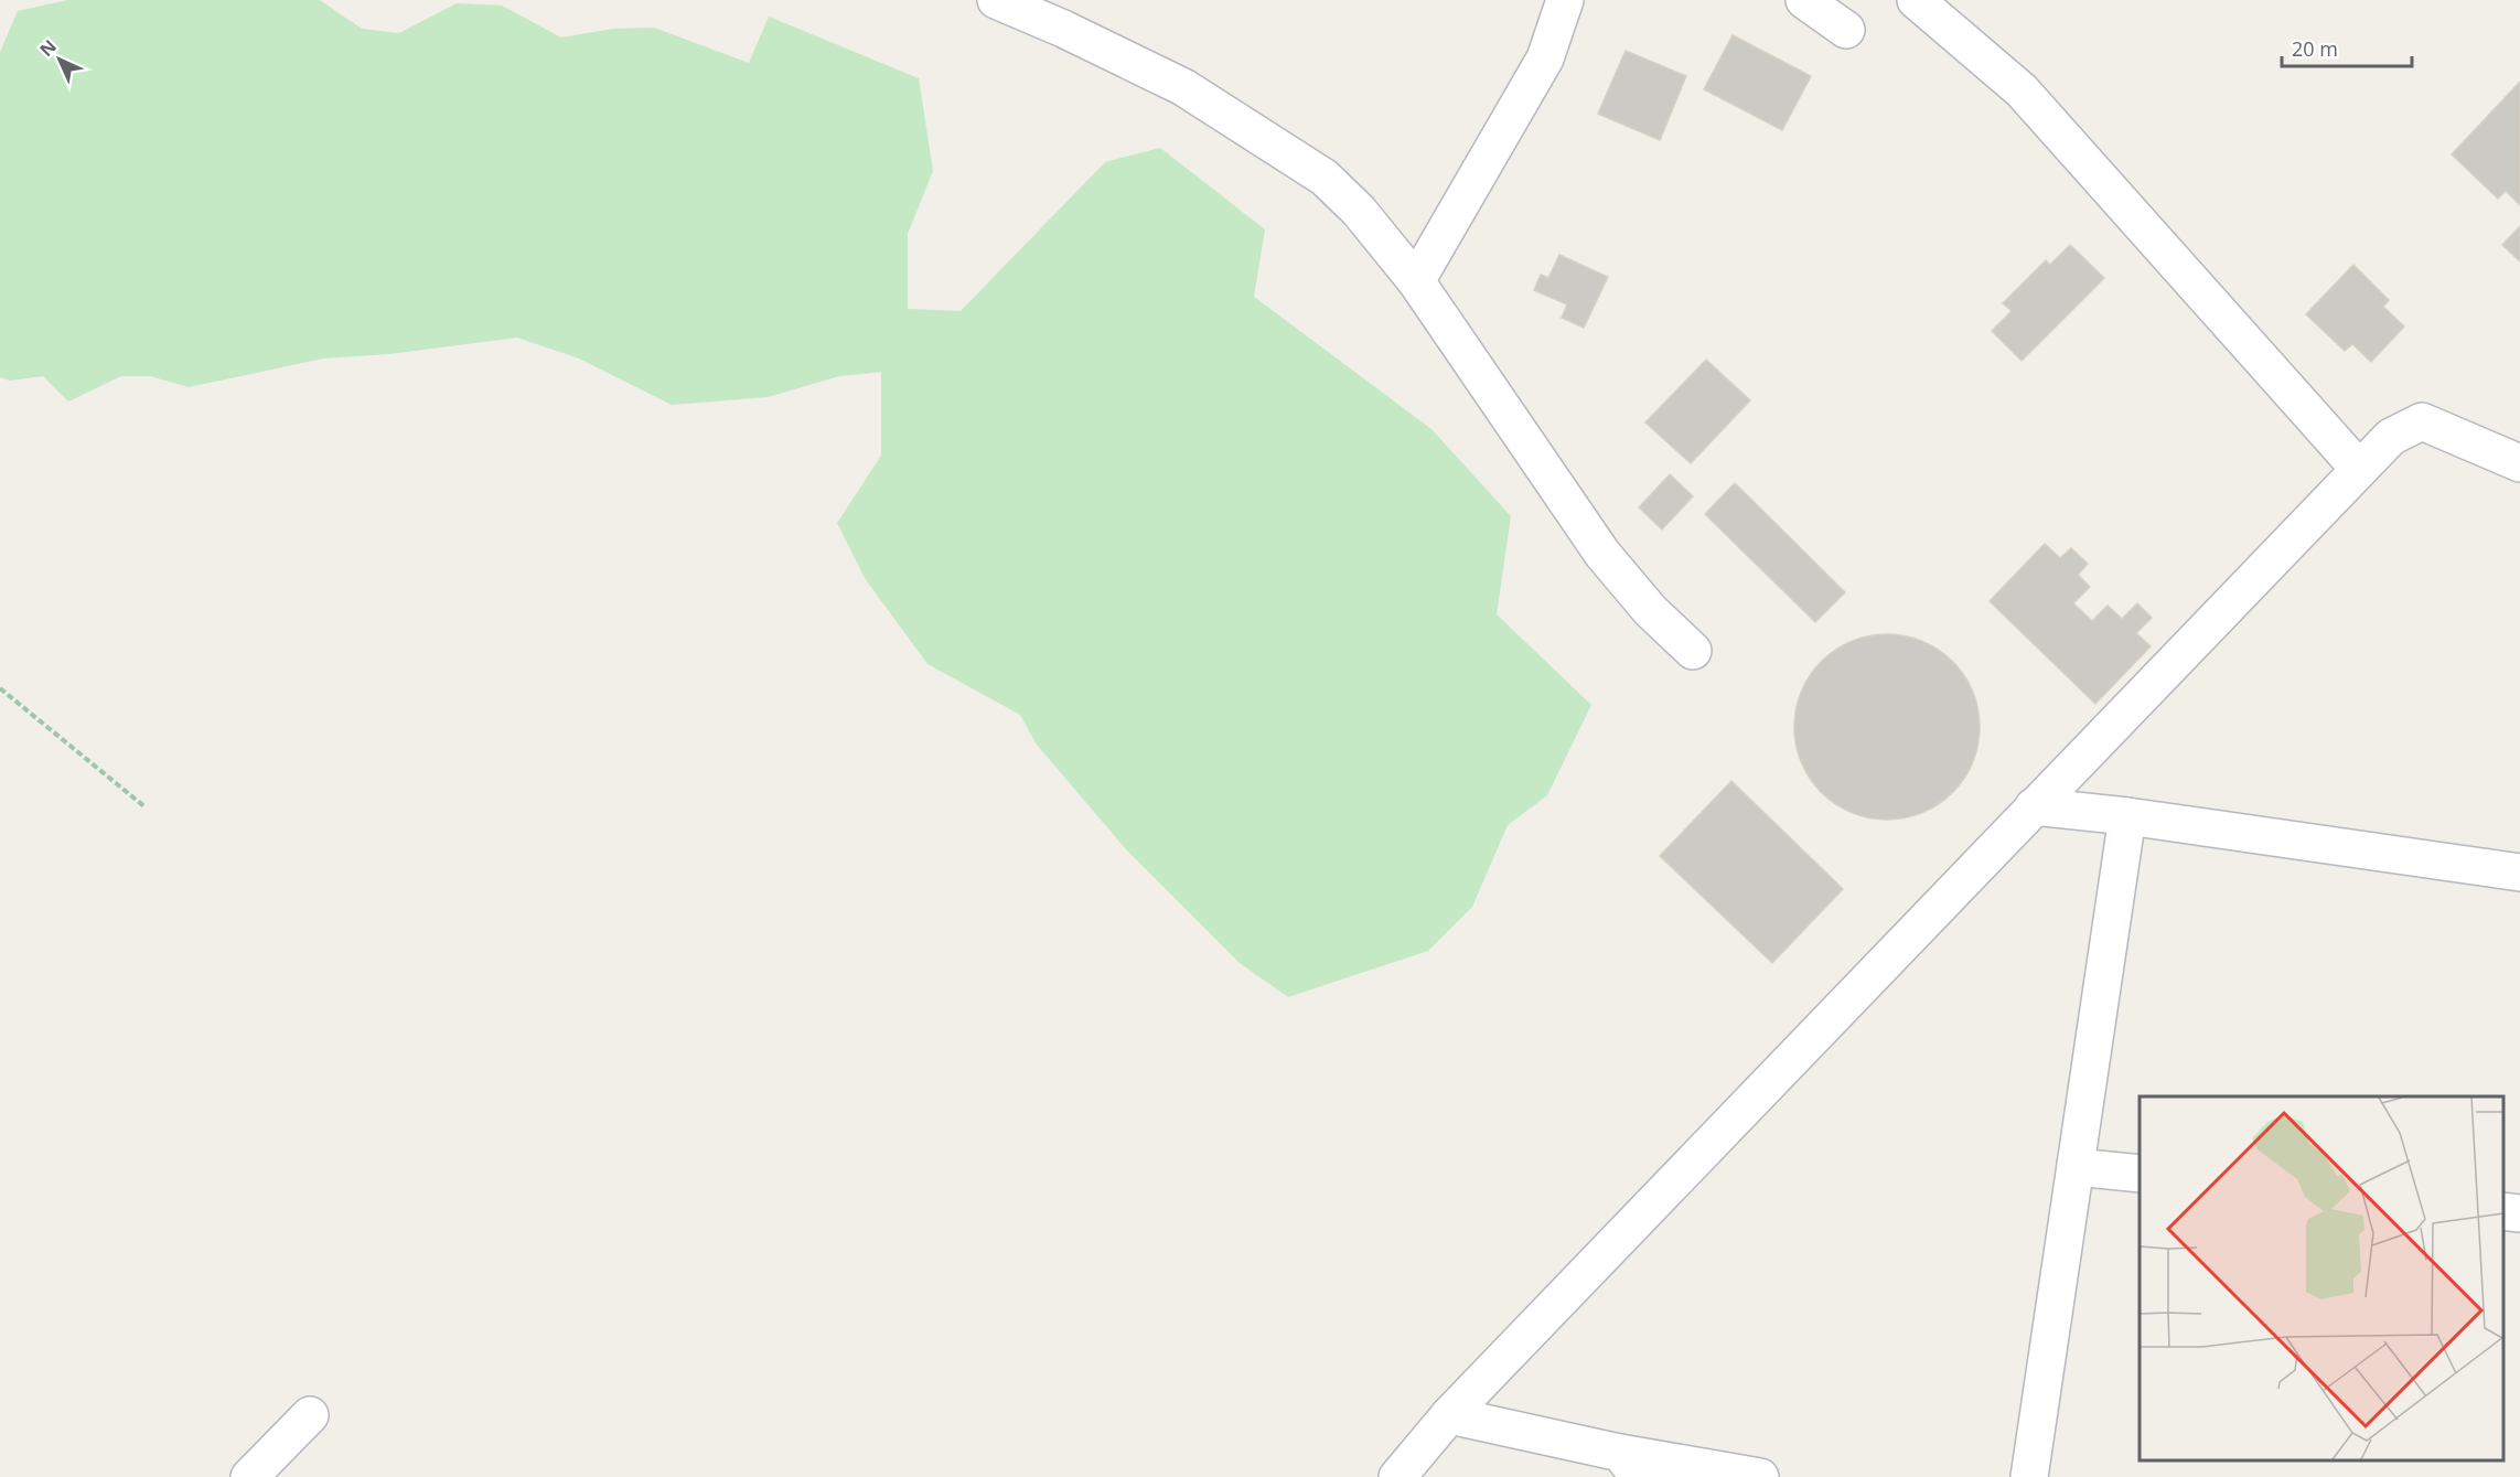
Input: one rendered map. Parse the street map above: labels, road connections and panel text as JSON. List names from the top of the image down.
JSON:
{
  "scale_bar": "20 m",
  "north": "top left"
}
